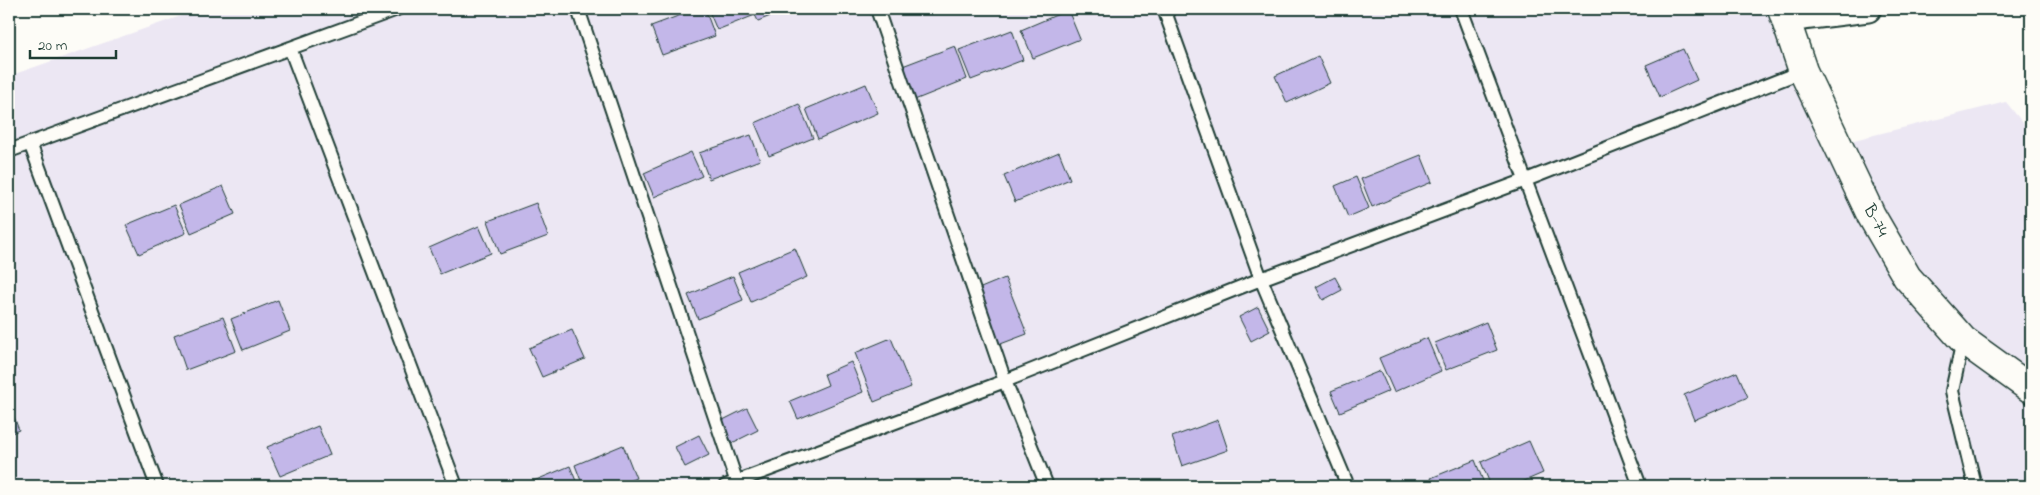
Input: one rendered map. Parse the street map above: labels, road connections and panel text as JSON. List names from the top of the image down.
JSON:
{
  "streets": {
    "street": ["B-74"]
  },
  "scale_bar": "20 m"
}
